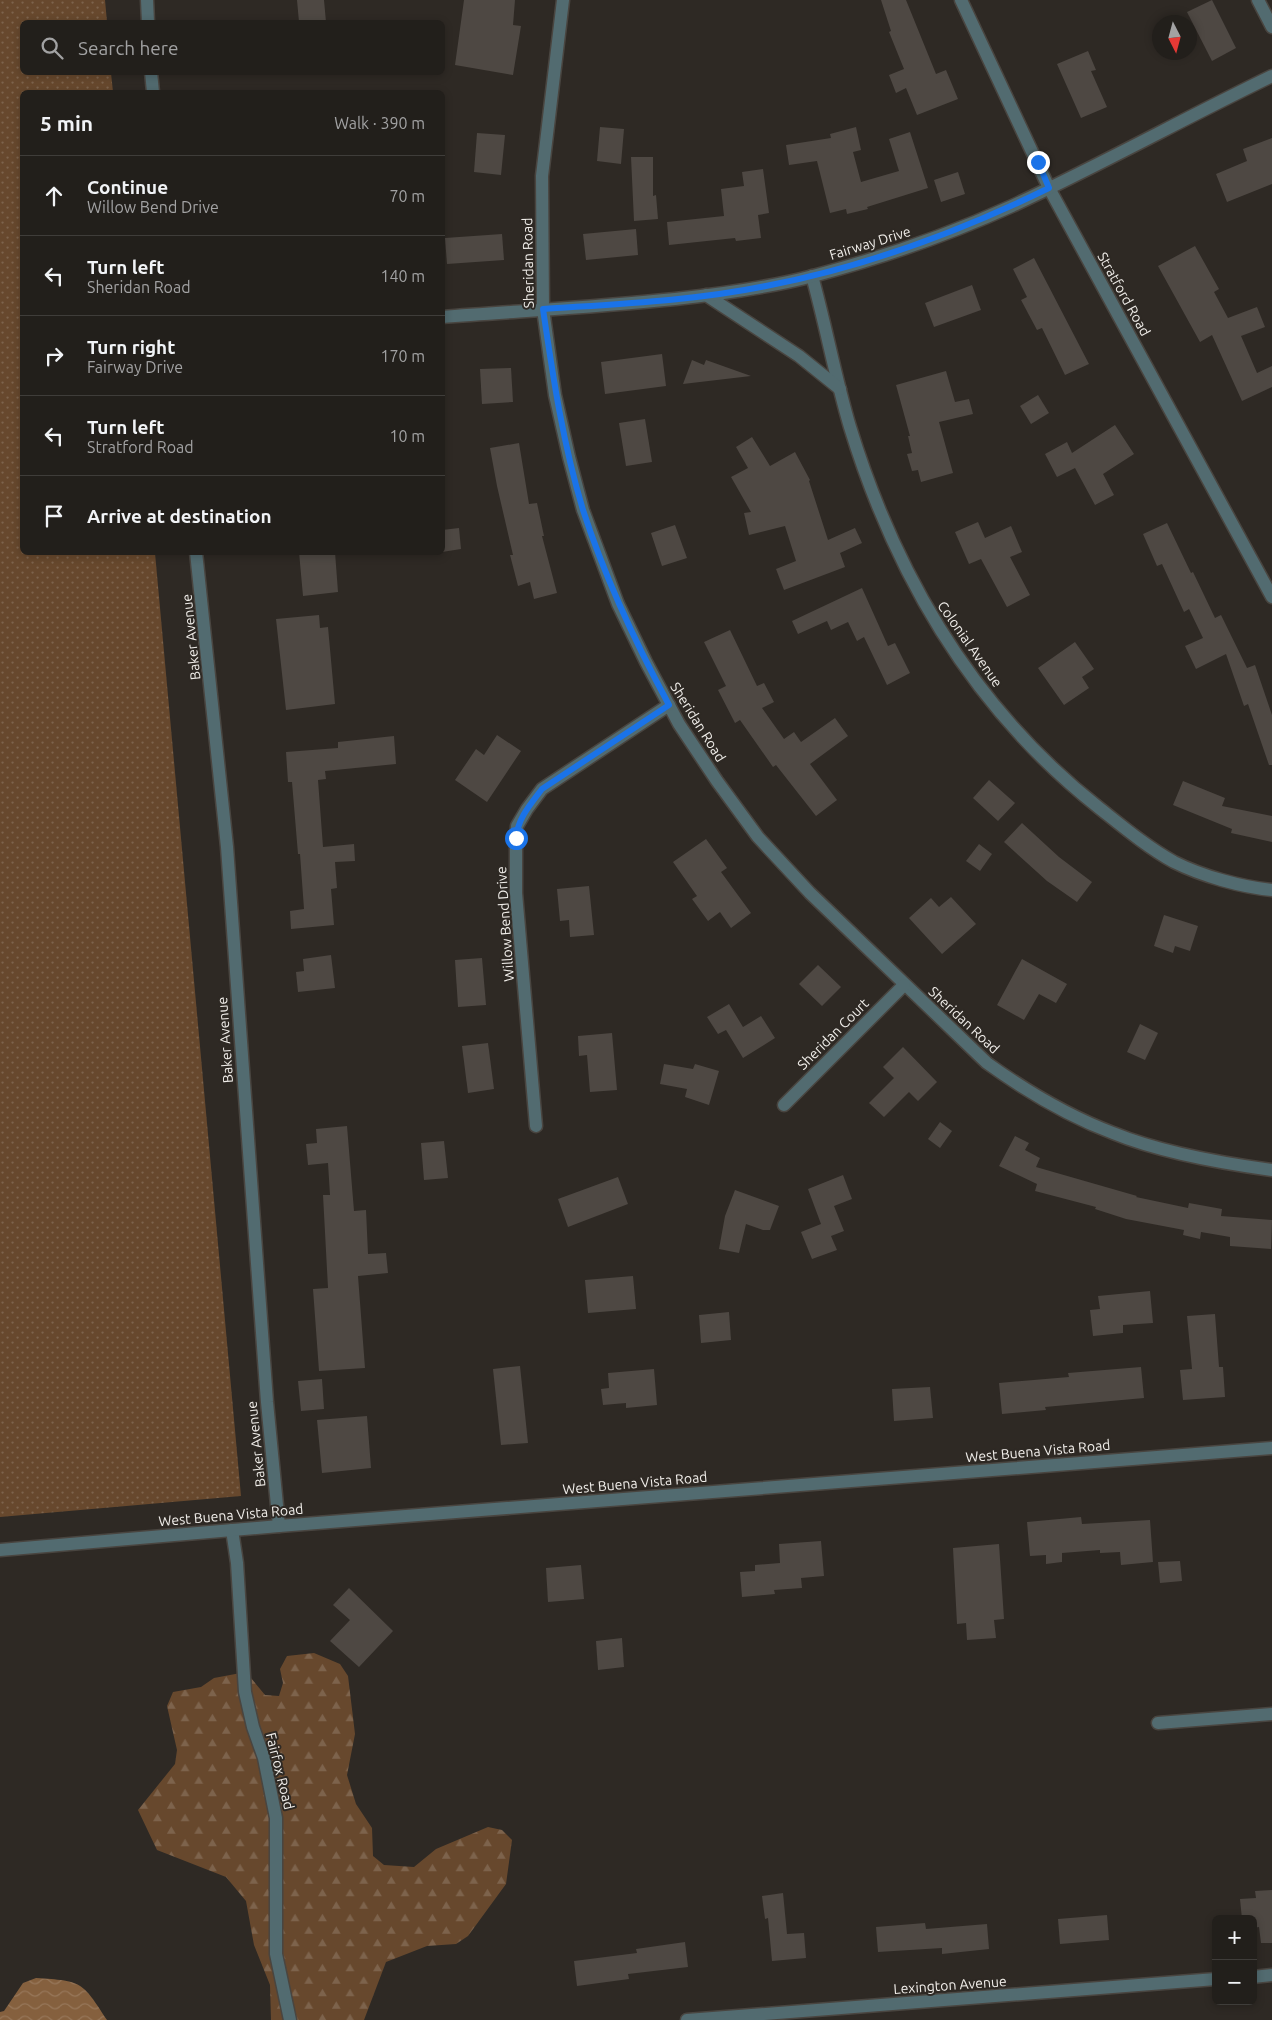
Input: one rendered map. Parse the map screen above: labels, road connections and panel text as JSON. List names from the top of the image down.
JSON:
{
  "streets": {
    "street": [
      "Fairway Drive",
      "Sheridan Road",
      "Stratford Road",
      "Baker Avenue",
      "Colonial Avenue",
      "Willow Bend Drive",
      "Sheridan Court",
      "West Buena Vista Road",
      "Fairfox Road",
      "Lexington Avenue"
    ]
  },
  "crossings": [
    ["Fairway Drive", "Sheridan Road"],
    ["Fairway Drive", "Stratford Road"],
    ["Fairway Drive", "Colonial Avenue"],
    ["Sheridan Road", "Willow Bend Drive"],
    ["Sheridan Road", "Sheridan Court"],
    ["Baker Avenue", "West Buena Vista Road"],
    ["West Buena Vista Road", "Fairfox Road"]
  ],
  "north": "bottom",
  "page": {
    "search": "Search here",
    "heading": ["5 min", "Walk · 390 m"],
    "list": [
      ["Continue", "Willow Bend Drive", "70 m"],
      ["Turn left", "Sheridan Road", "140 m"],
      ["Turn right", "Fairway Drive", "170 m"],
      ["Turn left", "Stratford Road", "10 m"],
      "Arrive at destination"
    ],
    "map_buttons": ["+", "−"]
  }
}
